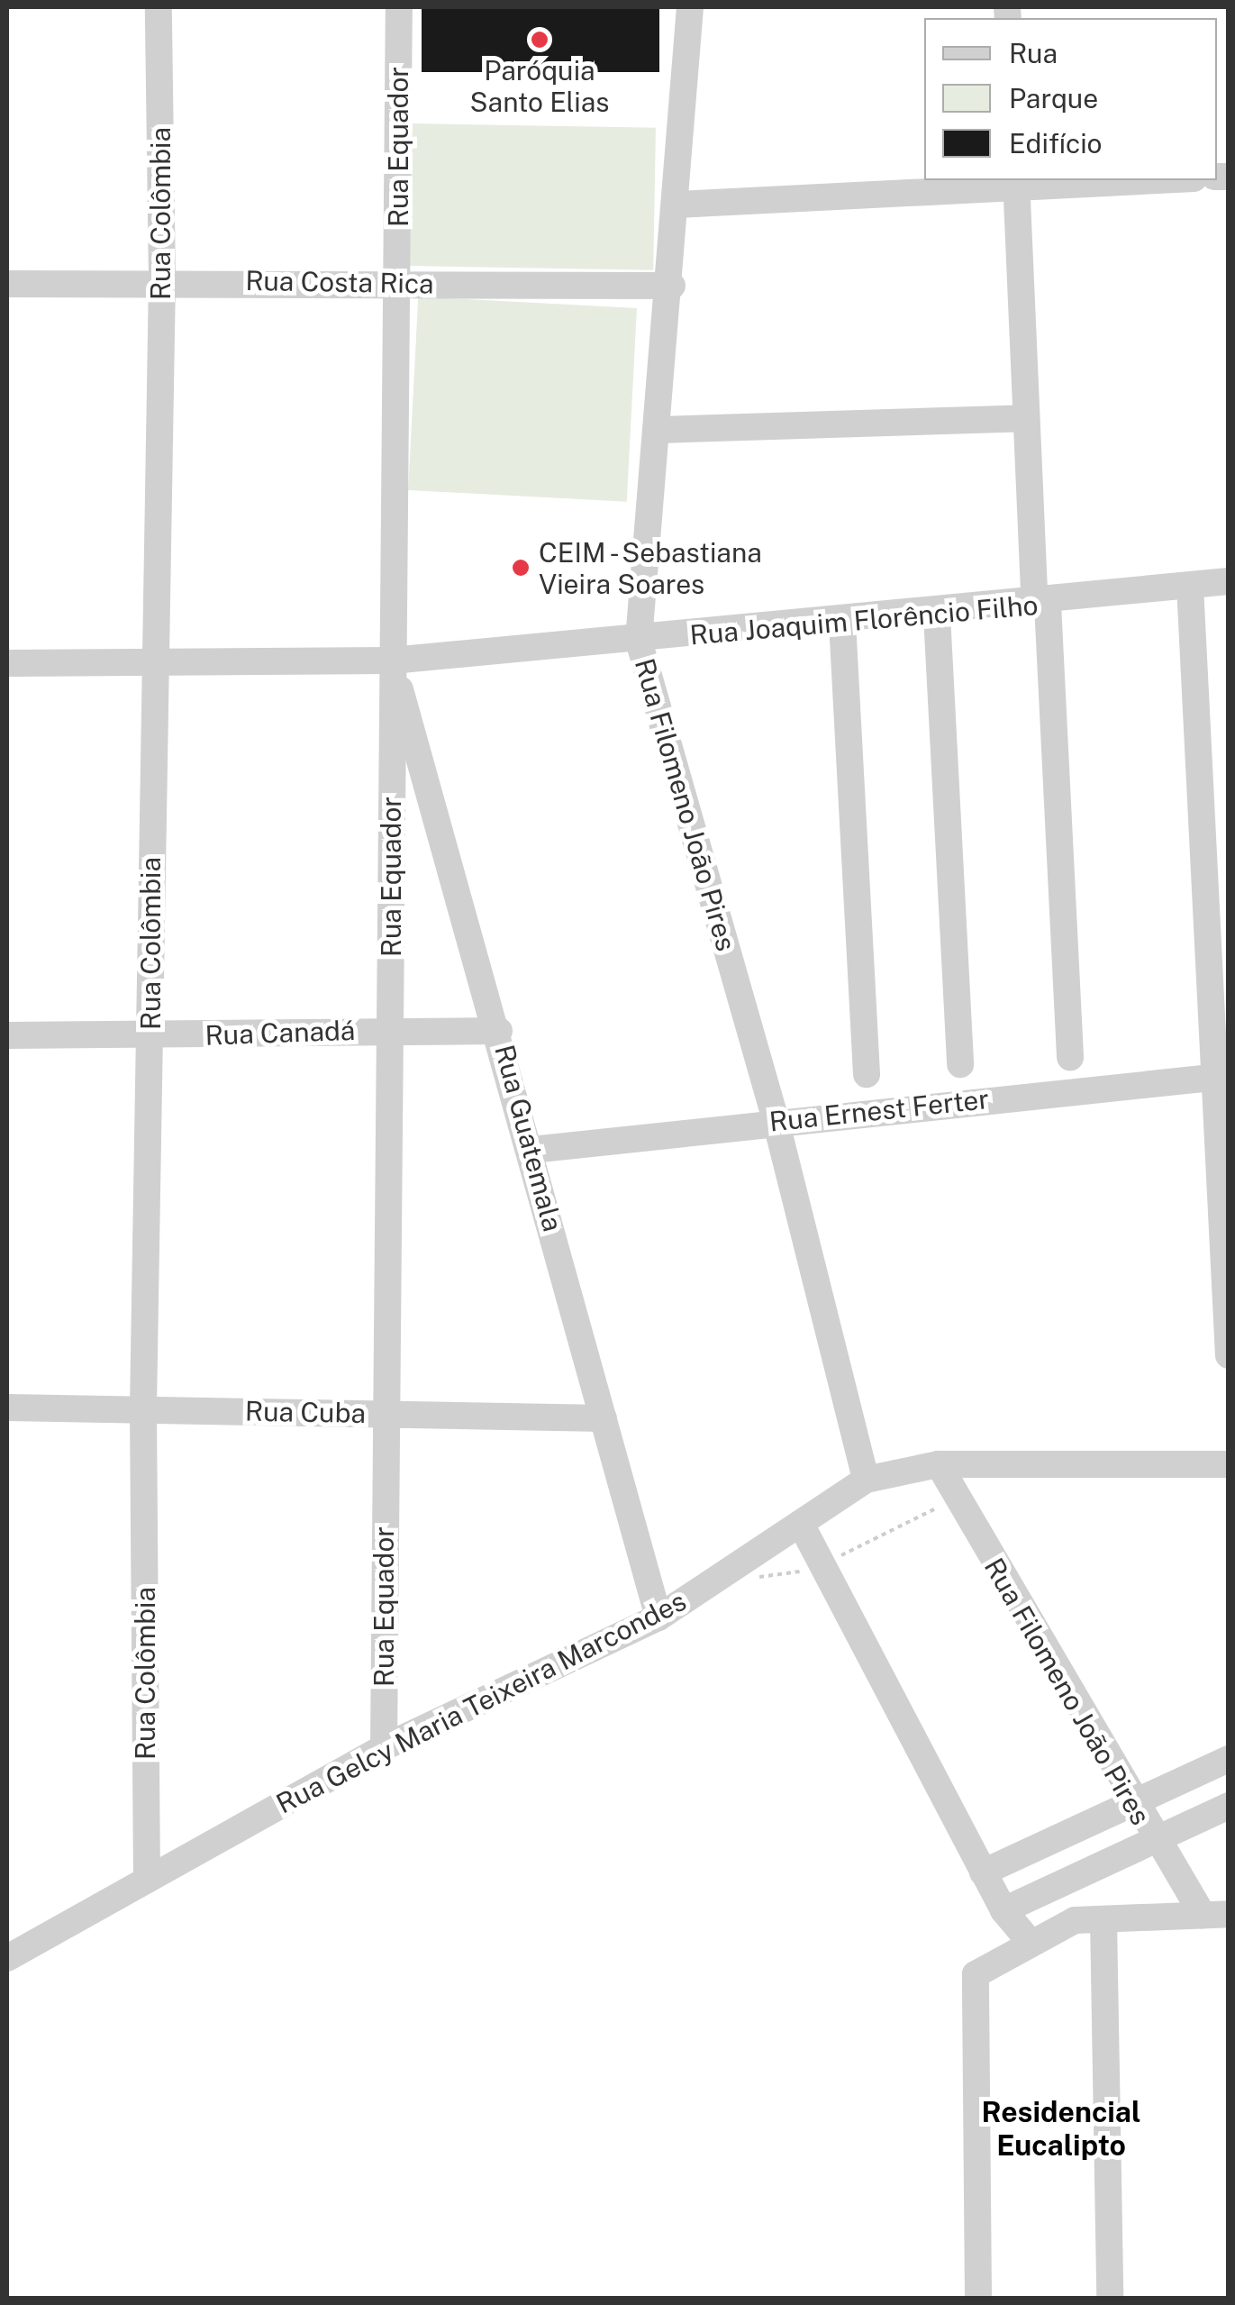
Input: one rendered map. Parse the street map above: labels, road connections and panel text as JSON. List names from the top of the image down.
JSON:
{
  "streets": {
    "street": [
      "Rua Equador",
      "Rua Colômbia",
      "Rua Costa Rica",
      "Rua Joaquim Florêncio Filho",
      "Rua Filomeno João Pires",
      "Rua Canadá",
      "Rua Ernest Ferter",
      "Rua Guatemala",
      "Rua Cuba",
      "Rua Gelcy Maria Teixeira Marcondes"
    ]
  },
  "crossings": [
    ["Rua Equador", "Rua Costa Rica"],
    ["Rua Equador", "Rua Joaquim Florêncio Filho"],
    ["Rua Equador", "Rua Canadá"],
    ["Rua Equador", "Rua Guatemala"],
    ["Rua Equador", "Rua Cuba"],
    ["Rua Equador", "Rua Gelcy Maria Teixeira Marcondes"],
    ["Rua Colômbia", "Rua Costa Rica"],
    ["Rua Colômbia", "Rua Joaquim Florêncio Filho"],
    ["Rua Colômbia", "Rua Canadá"],
    ["Rua Colômbia", "Rua Cuba"],
    ["Rua Colômbia", "Rua Gelcy Maria Teixeira Marcondes"],
    ["Rua Costa Rica", "Rua Filomeno João Pires"],
    ["Rua Joaquim Florêncio Filho", "Rua Filomeno João Pires"],
    ["Rua Joaquim Florêncio Filho", "Rua Guatemala"],
    ["Rua Filomeno João Pires", "Rua Ernest Ferter"],
    ["Rua Filomeno João Pires", "Rua Gelcy Maria Teixeira Marcondes"],
    ["Rua Canadá", "Rua Guatemala"],
    ["Rua Ernest Ferter", "Rua Guatemala"],
    ["Rua Guatemala", "Rua Cuba"],
    ["Rua Guatemala", "Rua Gelcy Maria Teixeira Marcondes"]
  ],
  "districts": ["Residencial Eucalipto"],
  "places": ["Paróquia Santo Elias", "CEIM - Sebastiana Vieira Soares"],
  "legend": ["Rua", "Parque", "Edifício"]
}
